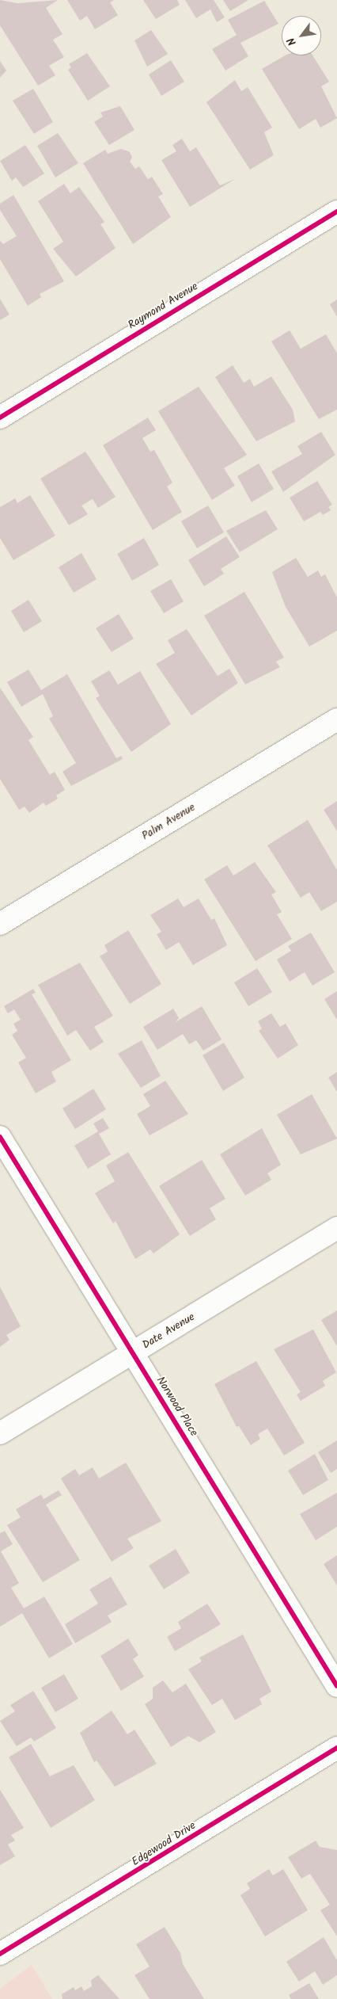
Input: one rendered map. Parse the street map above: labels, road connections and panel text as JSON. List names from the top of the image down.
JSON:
{
  "streets": {
    "street": [
      "Raymond Avenue",
      "Palm Avenue",
      "Date Avenue",
      "Norwood Place",
      "Edgewood Drive"
    ]
  },
  "crossings": [
    ["Date Avenue", "Norwood Place"]
  ],
  "north": "bottom left"
}
